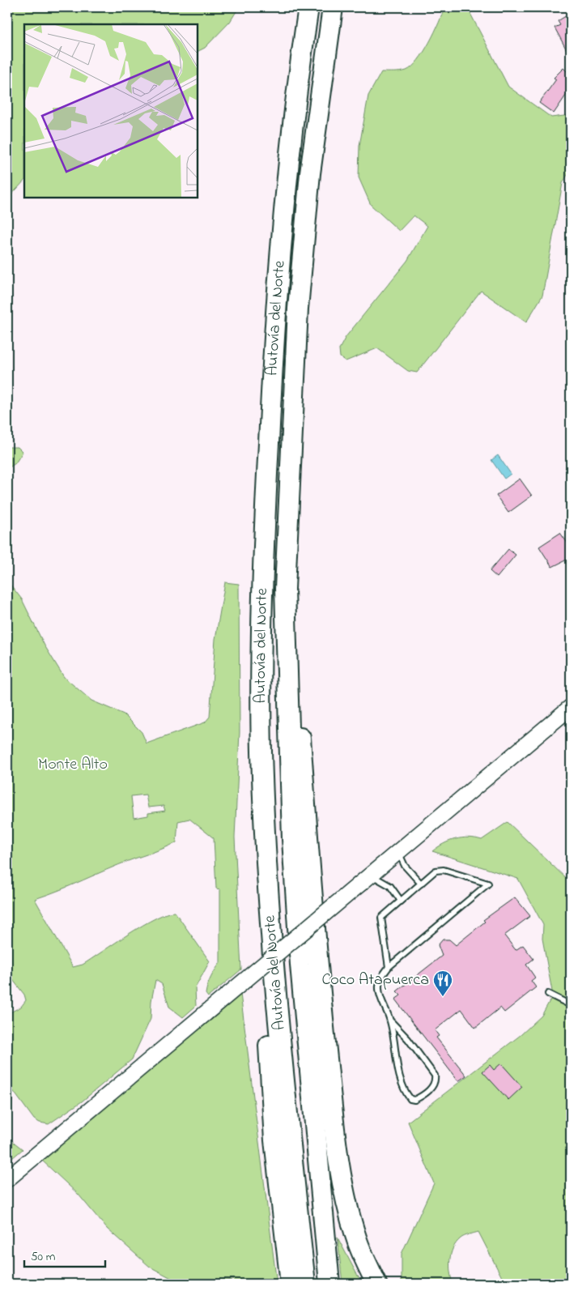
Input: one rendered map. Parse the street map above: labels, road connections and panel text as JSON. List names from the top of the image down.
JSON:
{
  "streets": {
    "highway": ["Autovía del Norte"]
  },
  "parks": ["Monte Alto"],
  "places": {
    "restaurant": ["Coco Atapuerca"]
  },
  "scale_bar": "50 m"
}
